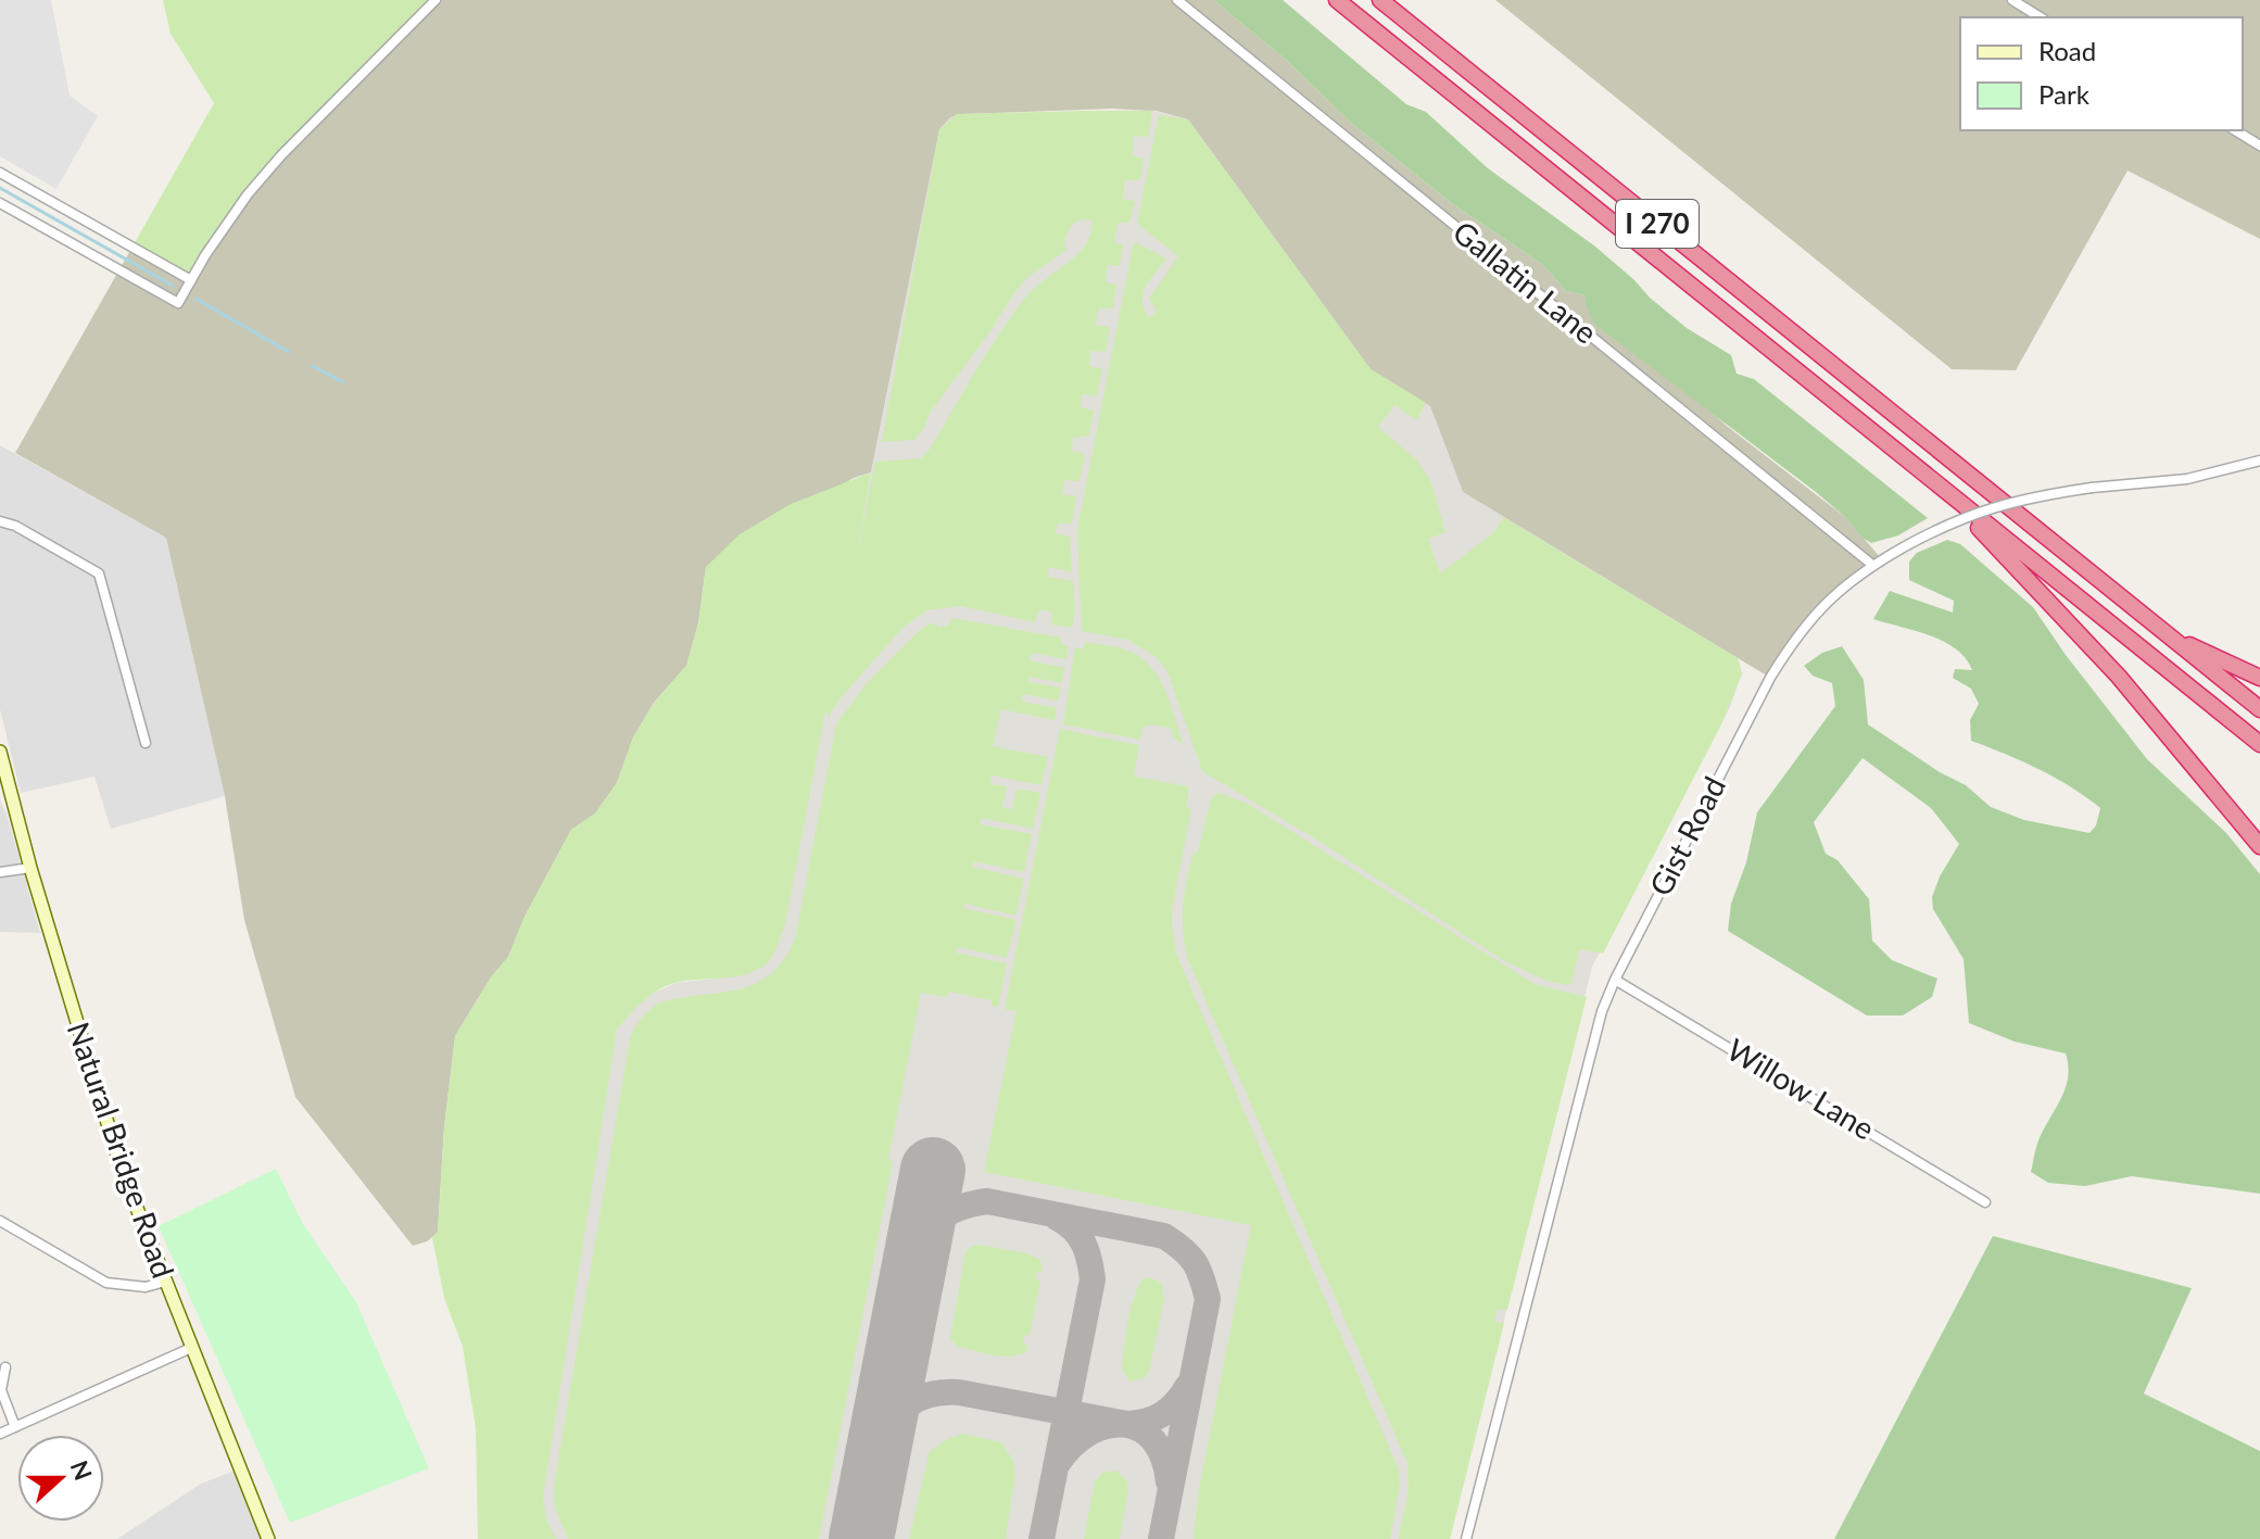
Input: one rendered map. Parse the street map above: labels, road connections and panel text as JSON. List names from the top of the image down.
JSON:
{
  "streets": {
    "highway": ["I 270"],
    "main road": ["Natural Bridge Road"],
    "street": ["Gallatin Lane", "Gist Road", "Willow Lane"]
  },
  "crossings": [
    ["Gallatin Lane", "Gist Road"],
    ["Gist Road", "Willow Lane"]
  ],
  "legend": ["Road", "Park"],
  "north": "right"
}
